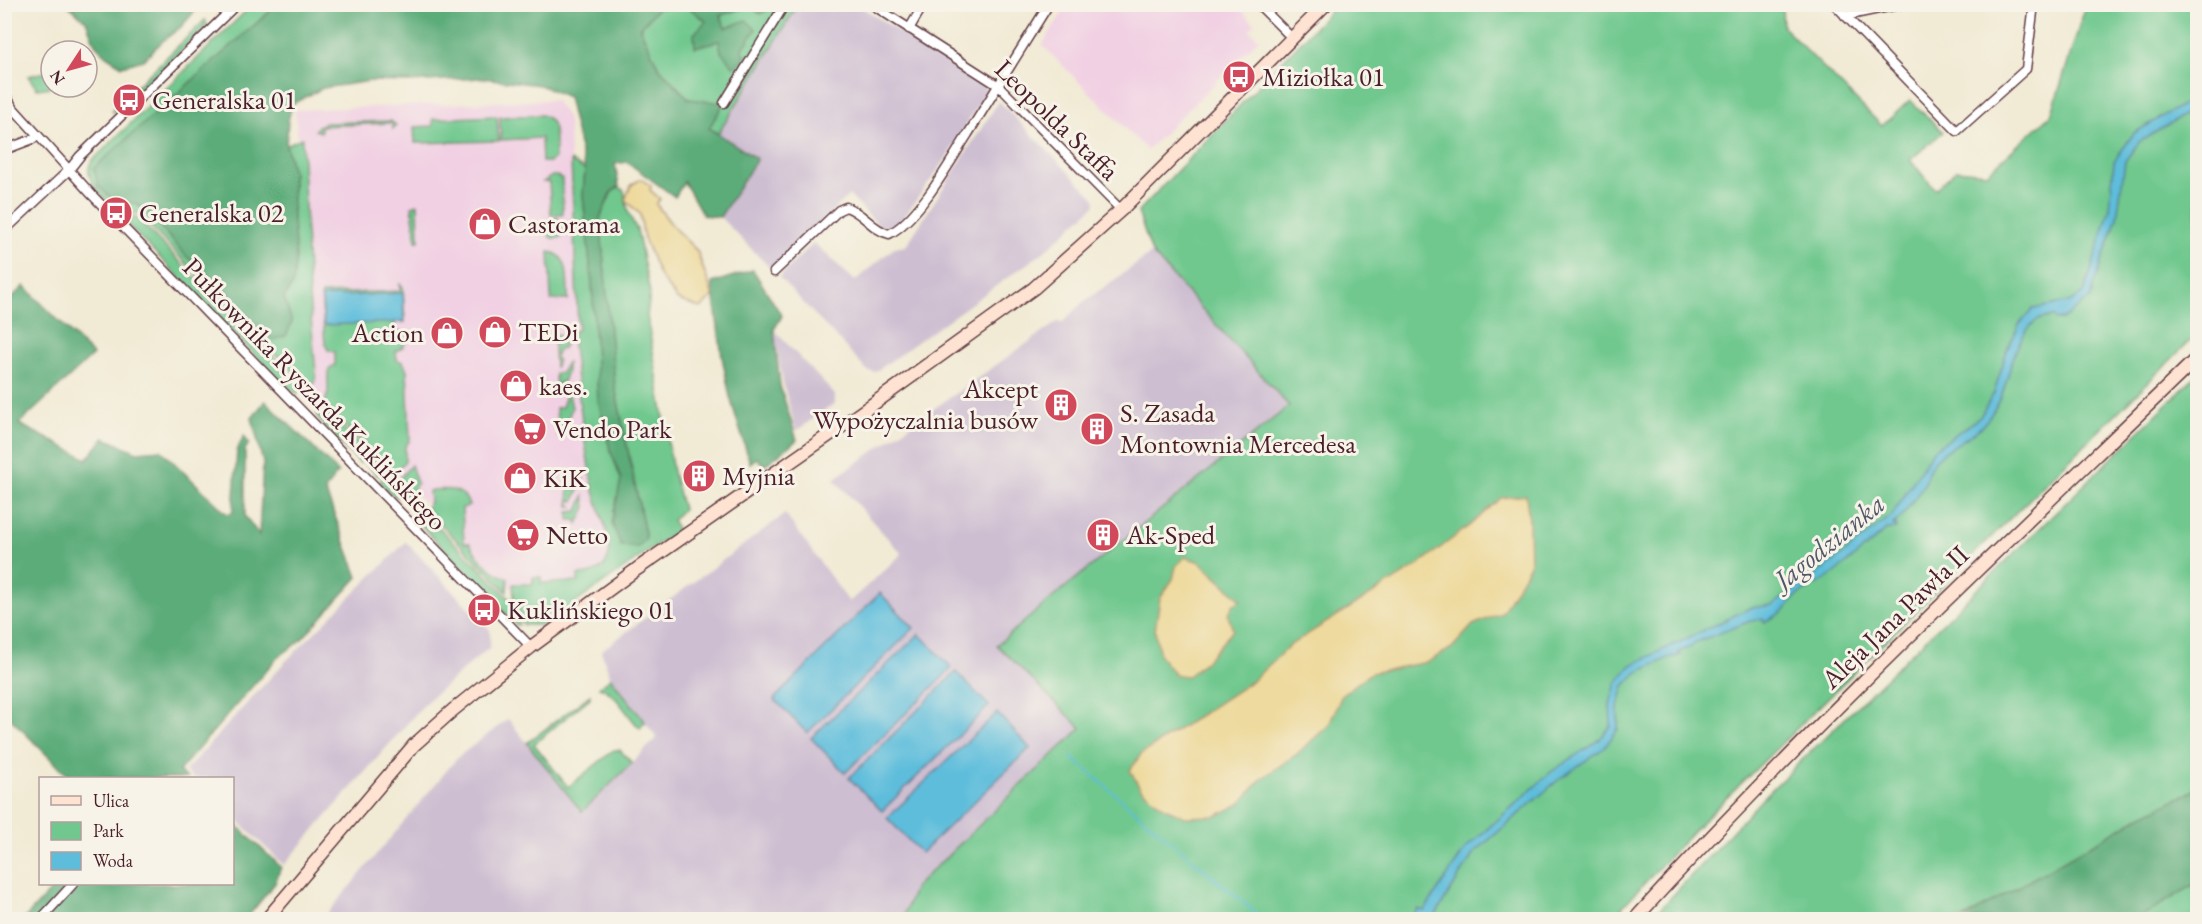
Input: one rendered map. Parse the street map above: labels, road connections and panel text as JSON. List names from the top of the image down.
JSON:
{
  "streets": {
    "street": ["Leopolda Staffa", "Pułkownika Ryszarda Kuklińskiego", "Aleja Jana Pawła II"]
  },
  "water": ["Jagodzianka"],
  "places": {
    "bus stop": [
      "Miziołka 01",
      "Generalska 01",
      "Generalska 02",
      "Kuklińskiego 01"
    ],
    "shop": [
      "Castorama",
      "TEDi",
      "Action",
      "kaes.",
      "KiK"
    ],
    "building": [
      "Akcept Wypożyczalnia busów",
      "S. Zasada Montownia Mercedesa",
      "Myjnia",
      "Ak-Sped"
    ],
    "supermarket": ["Vendo Park", "Netto"]
  },
  "legend": ["Ulica", "Park", "Woda"],
  "north": "bottom left"
}
